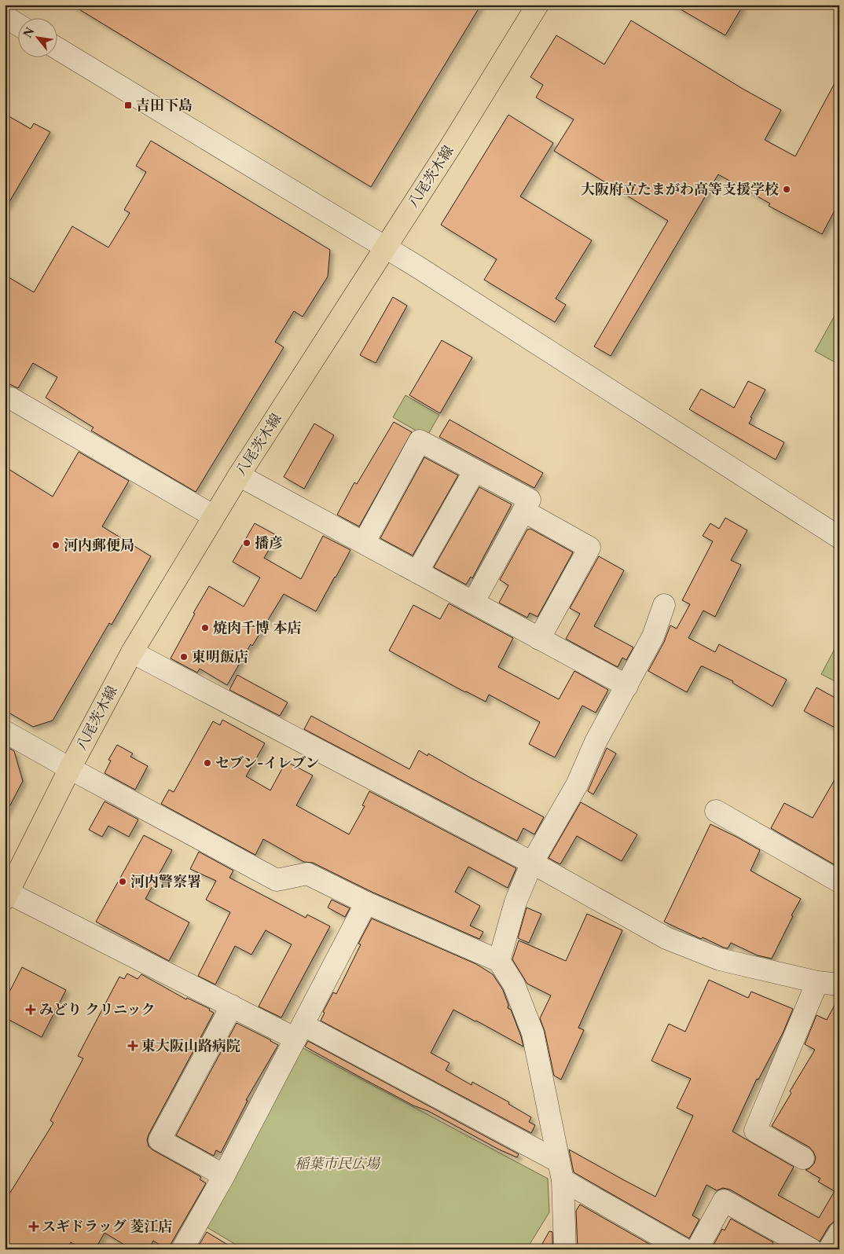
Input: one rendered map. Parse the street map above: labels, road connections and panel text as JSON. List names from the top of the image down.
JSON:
{
  "streets": {
    "main road": ["八尾茨木線"]
  },
  "parks": ["稲葉市民広場"],
  "places": {
    "transit": ["吉田下島"],
    "other": [
      "大阪府立たまがわ高等支援学校",
      "播彦",
      "河内郵便局",
      "焼肉千博 本店",
      "東明飯店",
      "セブン-イレブン",
      "河内警察署"
    ],
    "health": ["みどり クリニック", "東大阪山路病院", "スギドラッグ 菱江店"]
  },
  "north": "top left"
}
